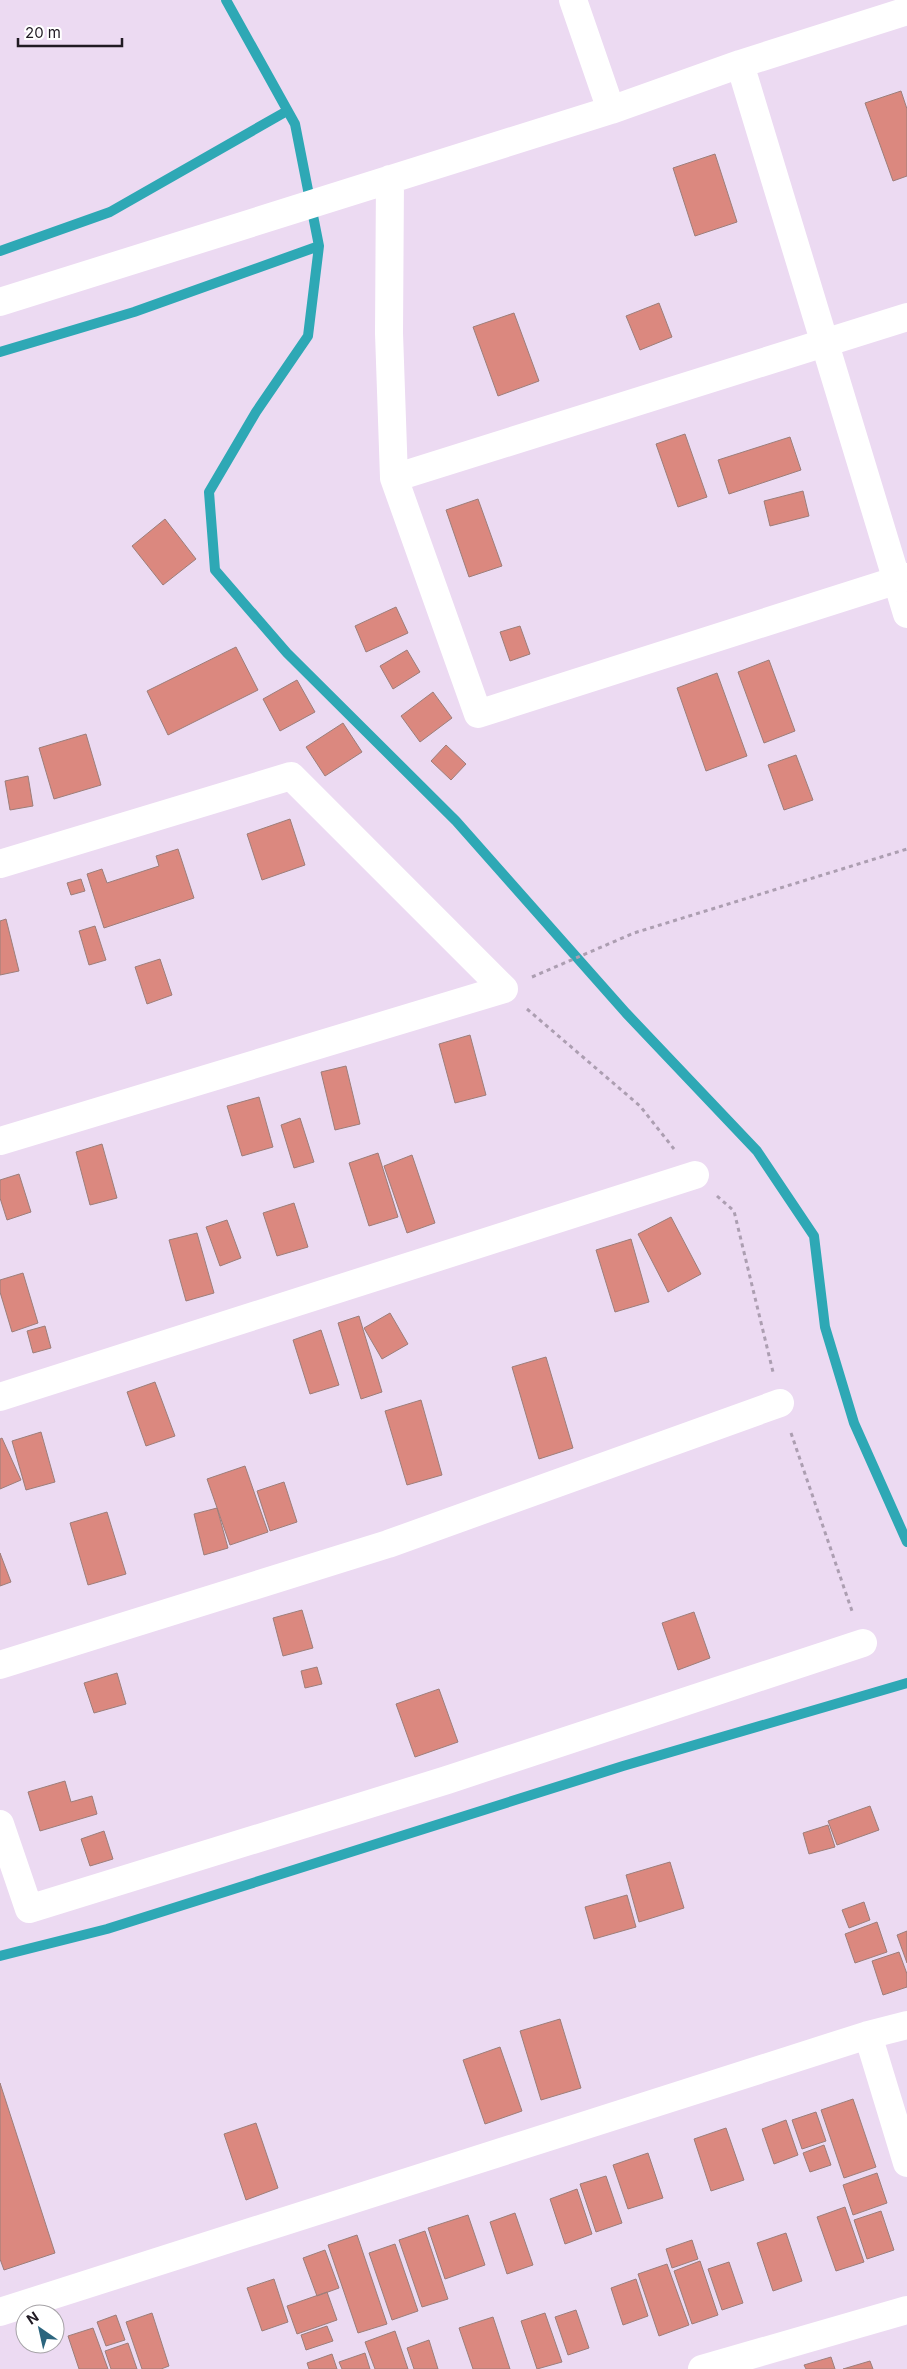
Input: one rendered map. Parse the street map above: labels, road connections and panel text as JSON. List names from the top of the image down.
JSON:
{
  "scale_bar": "20 m",
  "north": "top left"
}
